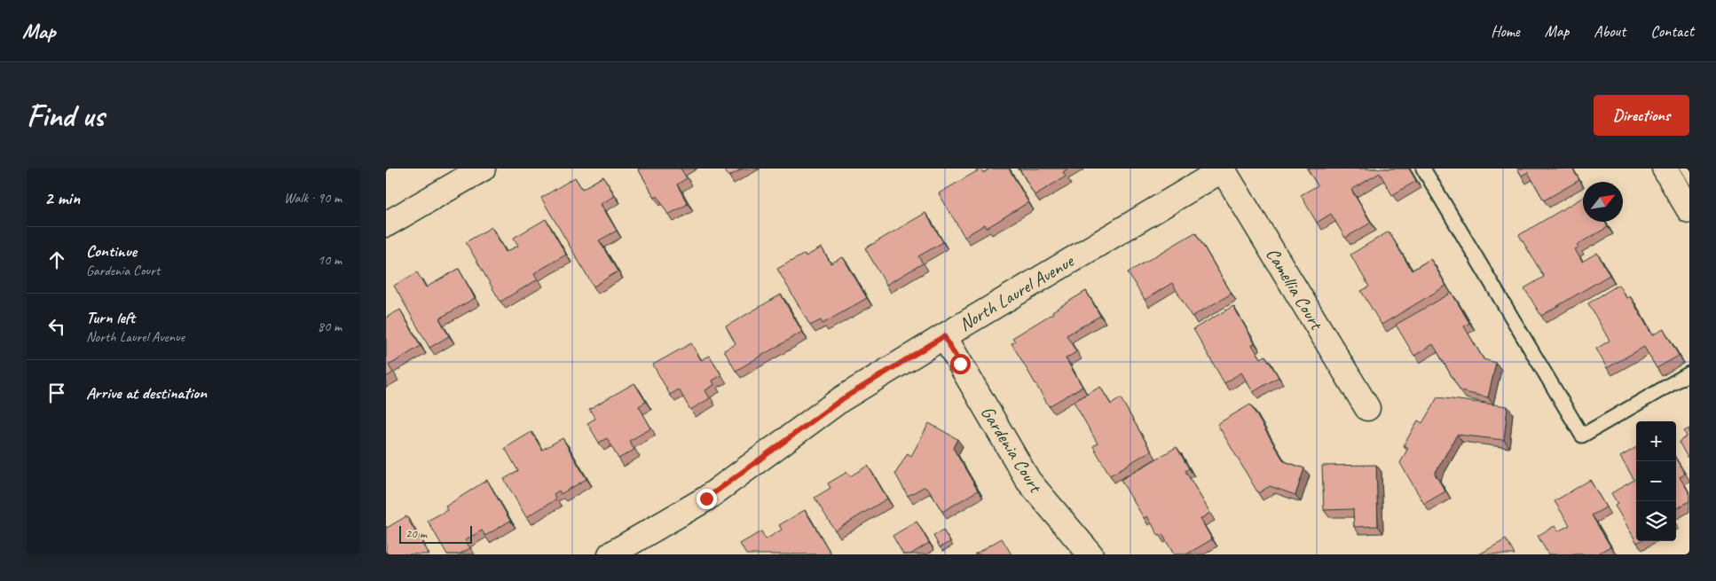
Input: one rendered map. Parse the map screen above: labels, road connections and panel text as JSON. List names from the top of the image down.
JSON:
{
  "streets": {
    "street": ["Camellia Court", "North Laurel Avenue", "Gardenia Court"]
  },
  "crossings": [
    ["Camellia Court", "North Laurel Avenue"],
    ["North Laurel Avenue", "Gardenia Court"]
  ],
  "scale_bar": "20 m",
  "north": "top right",
  "page": {
    "header": "Map",
    "nav": [
      "Home",
      "Map",
      "About",
      "Contact"
    ],
    "buttons": "Directions",
    "title": "Find us",
    "heading": ["2 min", "Walk · 90 m"],
    "list": [
      ["Continue", "Gardenia Court", "10 m"],
      ["Turn left", "North Laurel Avenue", "80 m"],
      "Arrive at destination"
    ],
    "map_buttons": ["+", "−"],
    "scale": "20 m"
  }
}
